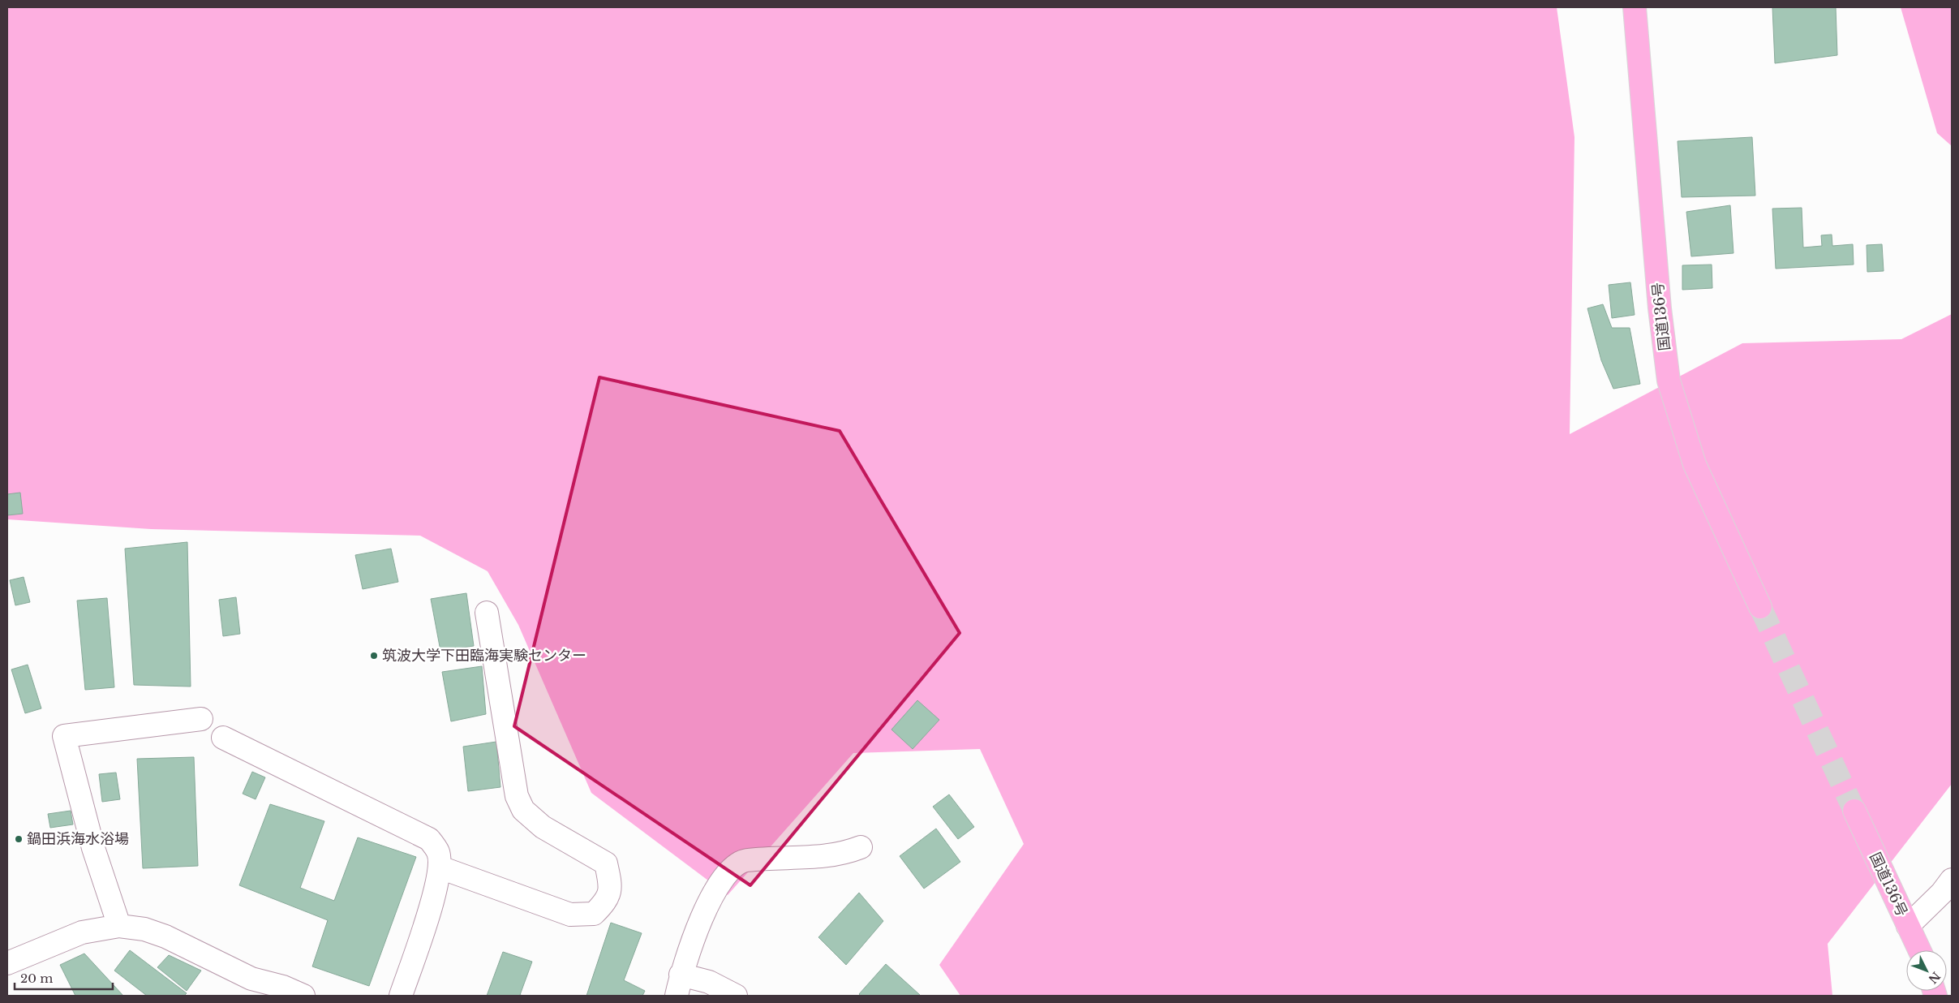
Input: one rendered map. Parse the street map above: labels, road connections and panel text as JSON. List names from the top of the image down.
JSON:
{
  "streets": {
    "highway": ["国道136号"]
  },
  "places": ["筑波大学下田臨海実験センター", "鍋田浜海水浴場"],
  "scale_bar": "20 m",
  "north": "bottom right"
}
